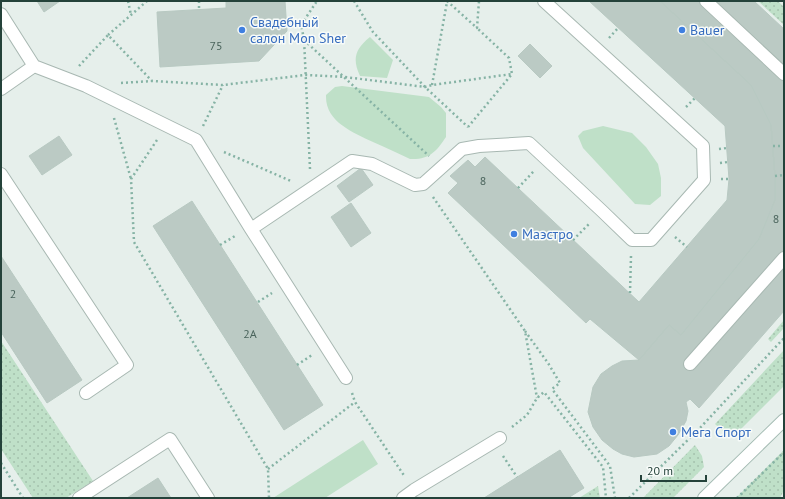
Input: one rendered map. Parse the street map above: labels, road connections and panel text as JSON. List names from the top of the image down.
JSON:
{
  "places": [
    "Свадебный салон Mon Sher",
    "Bauer",
    "Маэстро",
    "Мега Спорт"
  ],
  "house_numbers": [
    "75",
    "8",
    "8",
    "2",
    "2А"
  ],
  "scale_bar": "20 m"
}
